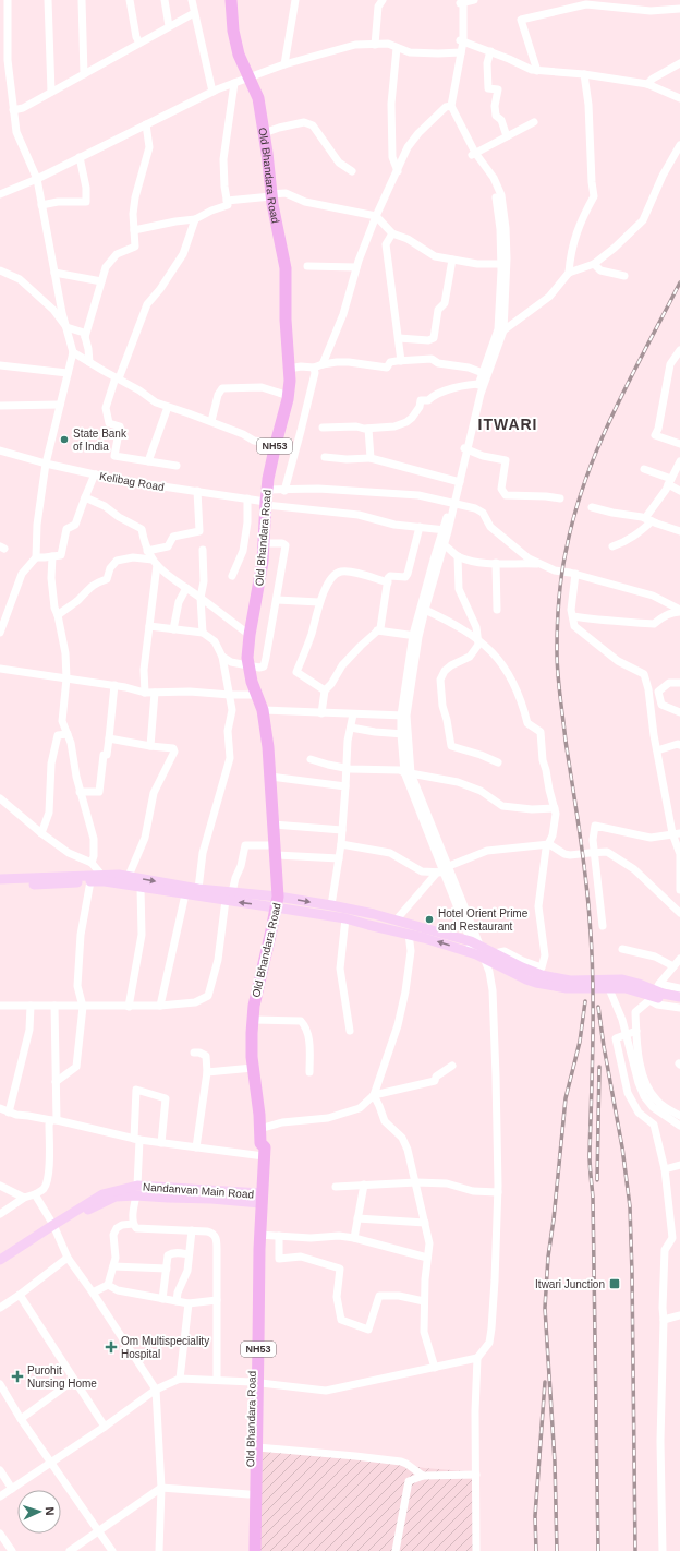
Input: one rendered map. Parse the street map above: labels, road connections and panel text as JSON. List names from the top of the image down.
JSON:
{
  "streets": {
    "highway": ["Old Bhandara Road", "NH53"],
    "street": ["Kelibag Road"]
  },
  "crossings": [
    ["Old Bhandara Road", "NH53"],
    ["Old Bhandara Road", "Kelibag Road"]
  ],
  "districts": ["ITWARI"],
  "places": {
    "other": ["State Bank of India", "Hotel Orient Prime and Restaurant"],
    "transit": ["Itwari Junction"],
    "health": ["Om Multispeciality Hospital", "Purohit Nursing Home"]
  },
  "north": "right"
}
